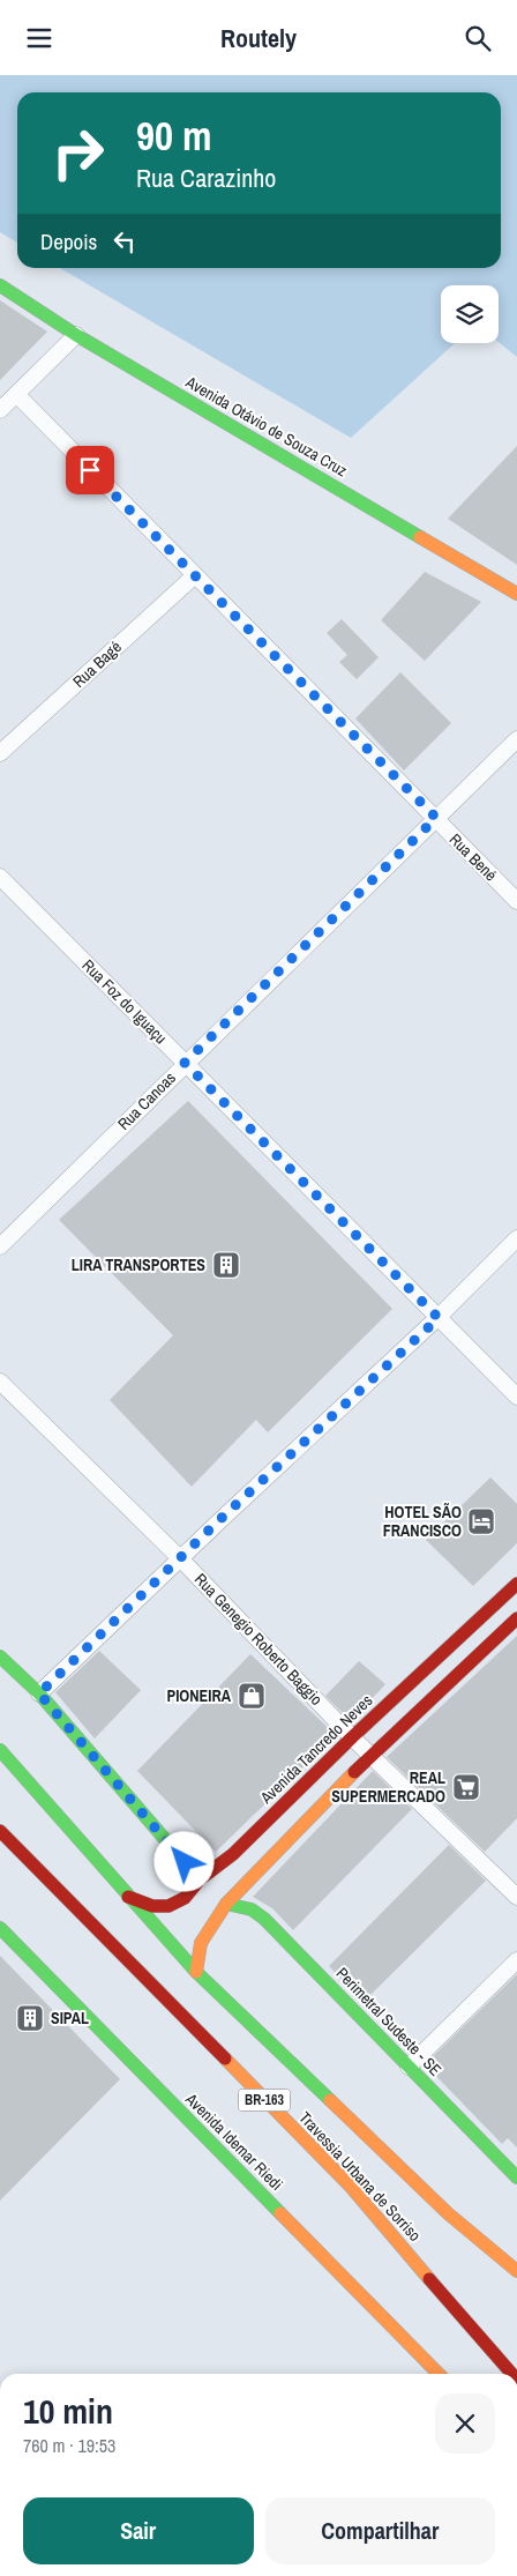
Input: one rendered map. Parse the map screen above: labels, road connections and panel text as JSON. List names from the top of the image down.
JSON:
{
  "streets": {
    "main road": [
      "Avenida Otávio de Souza Cruz",
      "Avenida Tancredo Neves",
      "Perimetral Sudeste - SE",
      "BR-163",
      "Avenida Idemar Riedi",
      "Travessia Urbana de Sorriso"
    ],
    "street": [
      "Rua Bagé",
      "Rua Bené",
      "Rua Foz do Iguaçu",
      "Rua Canoas",
      "Rua Genegio Roberto Baggio"
    ]
  },
  "crossings": [
    ["Rua Bagé", "Rua Bené"],
    ["Rua Bené", "Rua Canoas"],
    ["Rua Foz do Iguaçu", "Rua Canoas"],
    ["Rua Genegio Roberto Baggio", "Avenida Tancredo Neves"],
    ["Avenida Tancredo Neves", "Perimetral Sudeste - SE"],
    ["Avenida Tancredo Neves", "Travessia Urbana de Sorriso"]
  ],
  "places": {
    "building": ["LIRA TRANSPORTES", "SIPAL"],
    "hotel": ["HOTEL SÃO FRANCISCO"],
    "shop": ["PIONEIRA"],
    "supermarket": ["REAL SUPERMERCADO"]
  },
  "page": {
    "header": "Routely",
    "turn": ["90 m", "Rua Carazinho"],
    "then": "Depois",
    "heading": ["10 min", "760 m · 19:53"],
    "buttons": ["Sair", "Compartilhar"]
  }
}
